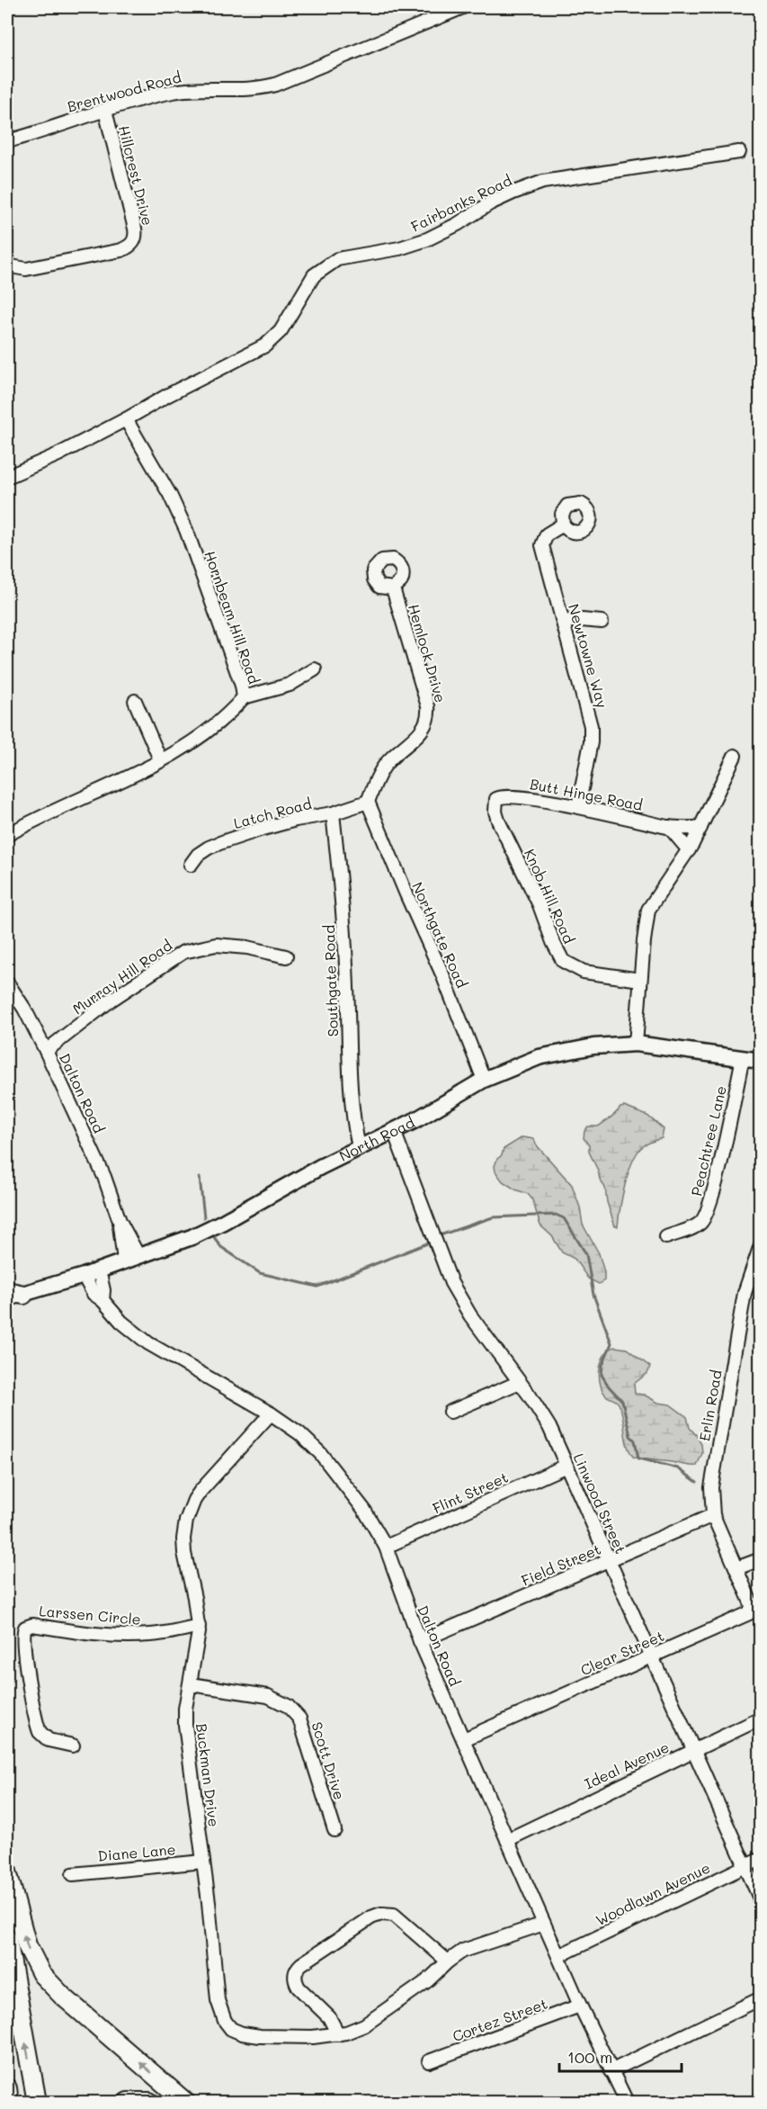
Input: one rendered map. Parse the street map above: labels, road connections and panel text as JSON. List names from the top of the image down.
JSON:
{
  "streets": {
    "main road": ["North Road"],
    "street": [
      "Brentwood Road",
      "Hillcrest Drive",
      "Fairbanks Road",
      "Hornbeam Hill Road",
      "Hemlock Drive",
      "Newtowne Way",
      "Butt Hinge Road",
      "Latch Road",
      "Knob Hill Road",
      "Northgate Road",
      "Murray Hill Road",
      "Southgate Road",
      "Dalton Road",
      "Peachtree Lane",
      "Erlin Road",
      "Flint Street",
      "Linwood Street",
      "Field Street",
      "Larssen Circle",
      "Clear Street",
      "Scott Drive",
      "Ideal Avenue",
      "Buckman Drive",
      "Diane Lane",
      "Woodlawn Avenue",
      "Cortez Street"
    ]
  },
  "crossings": [
    ["Brentwood Road", "Hillcrest Drive"],
    ["Fairbanks Road", "Hornbeam Hill Road"],
    ["Hemlock Drive", "Latch Road"],
    ["Hemlock Drive", "Northgate Road"],
    ["Newtowne Way", "Butt Hinge Road"],
    ["Butt Hinge Road", "Knob Hill Road"],
    ["Latch Road", "Northgate Road"],
    ["Latch Road", "Southgate Road"],
    ["Northgate Road", "North Road"],
    ["Murray Hill Road", "Dalton Road"],
    ["Southgate Road", "North Road"],
    ["Dalton Road", "North Road"],
    ["Dalton Road", "Flint Street"],
    ["Dalton Road", "Field Street"],
    ["Dalton Road", "Clear Street"],
    ["Dalton Road", "Ideal Avenue"],
    ["Dalton Road", "Buckman Drive"],
    ["Dalton Road", "Woodlawn Avenue"],
    ["Dalton Road", "Cortez Street"],
    ["North Road", "Peachtree Lane"],
    ["North Road", "Linwood Street"],
    ["Erlin Road", "Field Street"],
    ["Erlin Road", "Clear Street"],
    ["Flint Street", "Linwood Street"],
    ["Linwood Street", "Field Street"],
    ["Linwood Street", "Clear Street"],
    ["Linwood Street", "Ideal Avenue"],
    ["Linwood Street", "Woodlawn Avenue"],
    ["Larssen Circle", "Buckman Drive"],
    ["Scott Drive", "Buckman Drive"],
    ["Buckman Drive", "Diane Lane"]
  ],
  "scale_bar": "100 m"
}
